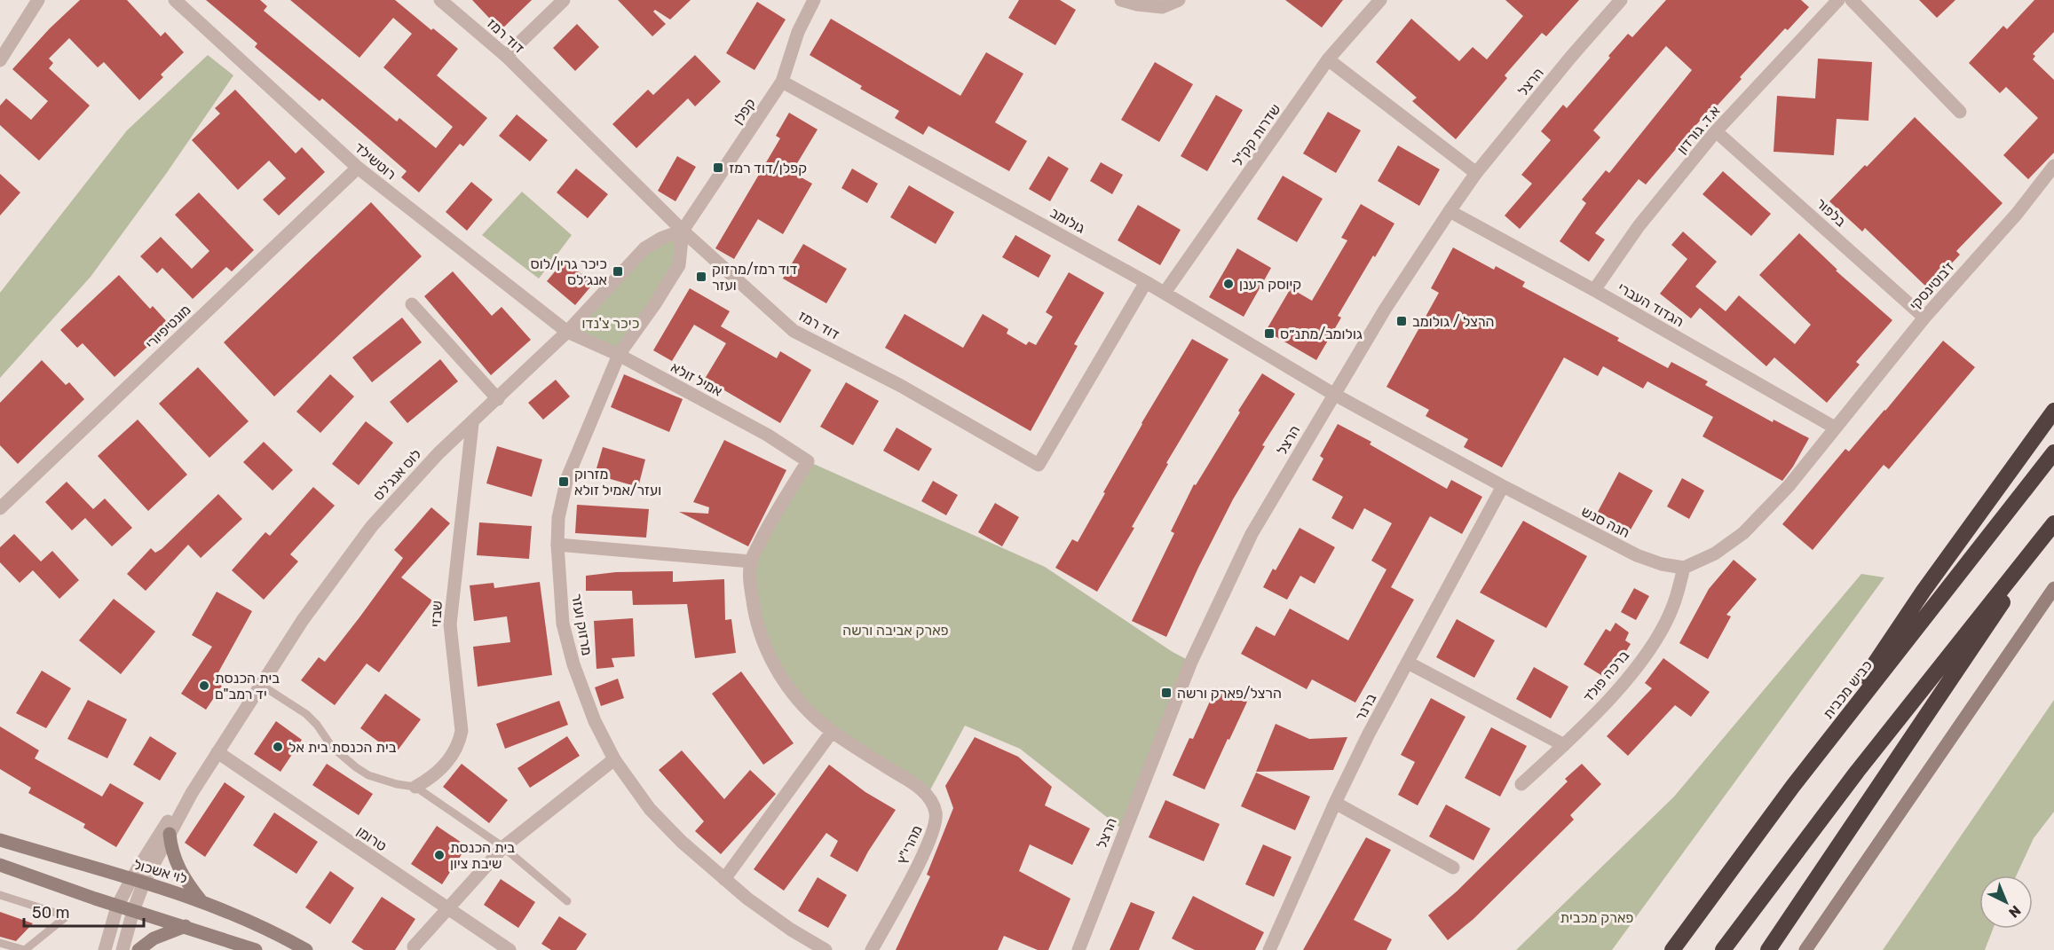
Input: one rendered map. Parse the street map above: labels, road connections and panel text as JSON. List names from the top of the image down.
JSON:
{
  "streets": {
    "highway": ["כביש מכבית"],
    "main road": ["לוי אשכול"],
    "street": [
      "דוד רמז",
      "הרצל",
      "קפלן",
      "א.ד. גורדון",
      "שדרות קק\"ל",
      "רוטשילד",
      "בלפור",
      "גולומב",
      "ז'בוטינסקי",
      "הגדוד העברי",
      "מונטיפיורי",
      "אמיל זולא",
      "לוס אנג'לס",
      "חנה סנש",
      "שבזי",
      "מרזוק ועזר",
      "ברכה פולד",
      "ברנר",
      "טרומן",
      "מהרי\"ץ"
    ]
  },
  "crossings": [
    ["דוד רמז", "קפלן"],
    ["דוד רמז", "גולומב"],
    ["דוד רמז", "לוס אנג'לס"],
    ["דוד רמז", "מרזוק ועזר"],
    ["הרצל", "גולומב"],
    ["הרצל", "הגדוד העברי"],
    ["הרצל", "חנה סנש"],
    ["קפלן", "גולומב"],
    ["קפלן", "לוס אנג'לס"],
    ["קפלן", "מרזוק ועזר"],
    ["א.ד. גורדון", "בלפור"],
    ["א.ד. גורדון", "הגדוד העברי"],
    ["שדרות קק\"ל", "גולומב"],
    ["רוטשילד", "מונטיפיורי"],
    ["רוטשילד", "אמיל זולא"],
    ["רוטשילד", "לוס אנג'לס"],
    ["בלפור", "ז'בוטינסקי"],
    ["גולומב", "חנה סנש"],
    ["ז'בוטינסקי", "הגדוד העברי"],
    ["אמיל זולא", "לוס אנג'לס"],
    ["אמיל זולא", "מרזוק ועזר"],
    ["אמיל זולא", "מהרי\"ץ"],
    ["לוס אנג'לס", "שבזי"],
    ["לוס אנג'לס", "מרזוק ועזר"],
    ["לוס אנג'לס", "טרומן"],
    ["לוס אנג'לס", "לוי אשכול"],
    ["חנה סנש", "ברכה פולד"],
    ["חנה סנש", "ברנר"]
  ],
  "parks": ["כיכר צ'נדו", "פארק אביבה ורשה", "פארק מכבית"],
  "places": {
    "transit": [
      "קפלן/דוד רמז",
      "כיכר גרין/לוס אנג׳לס",
      "דוד רמז/מרזוק ועזר",
      "הרצל / גולומב",
      "גולומב/מתנ״ס",
      "מזרוק ועזר/אמיל זולא",
      "הרצל/פארק ורשה"
    ],
    "other": [
      "קיוסק רענן",
      "בית הכנסת יד רמב\"ם",
      "בית הכנסת בית אל",
      "בית הכנסת שיבת ציון"
    ]
  },
  "scale_bar": "50 m",
  "north": "bottom right"
}
